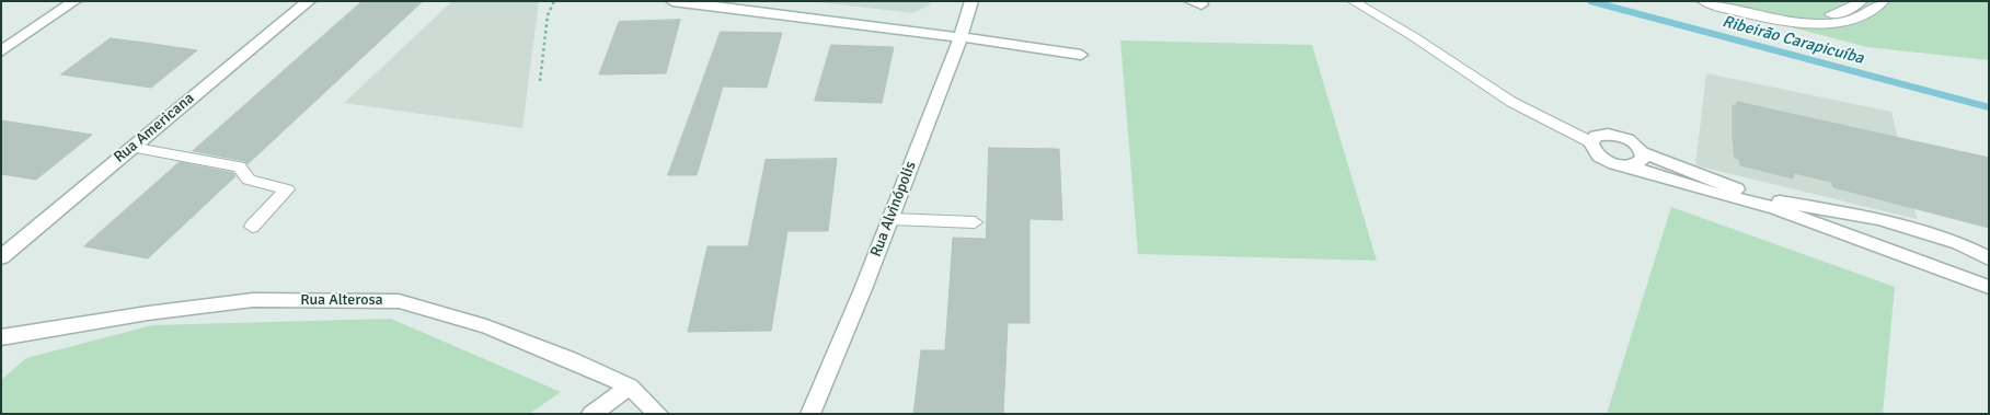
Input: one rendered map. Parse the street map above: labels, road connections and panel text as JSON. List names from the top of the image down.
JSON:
{
  "streets": {
    "street": ["Rua Americana", "Rua Alvinópolis", "Rua Alterosa"]
  },
  "water": ["Ribeirão Carapicuíba"]
}
